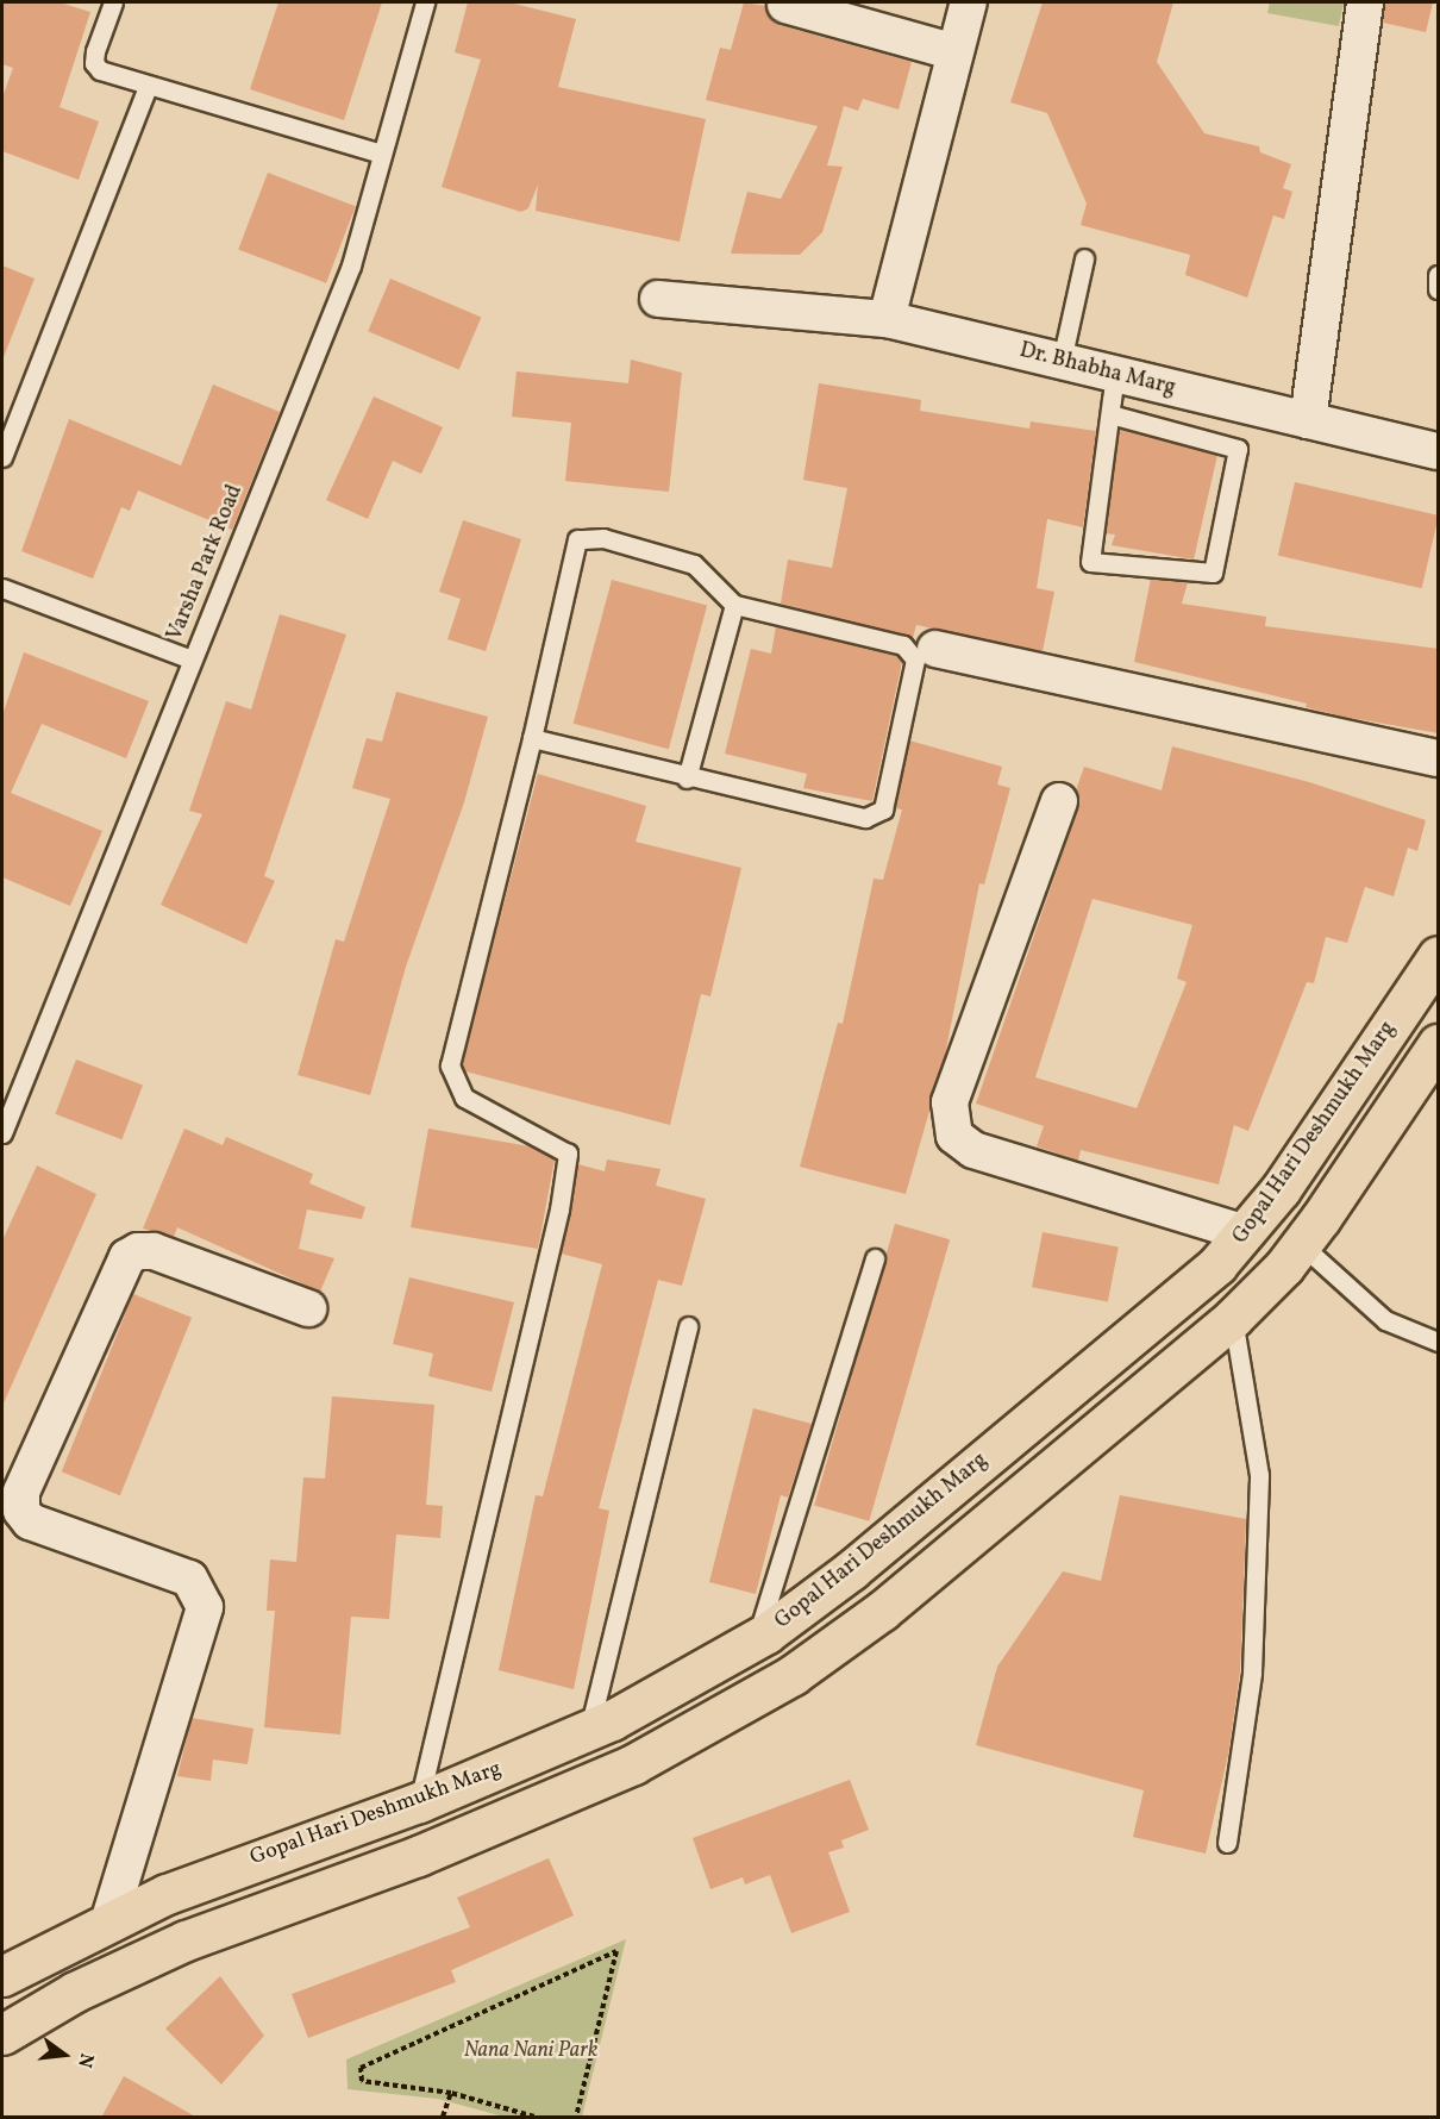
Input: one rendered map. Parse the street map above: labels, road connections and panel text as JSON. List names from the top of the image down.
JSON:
{
  "streets": {
    "main road": ["Gopal Hari Deshmukh Marg"],
    "street": ["Dr. Bhabha Marg"],
    "lane": ["Varsha Park Road"]
  },
  "parks": ["Nana Nani Park"],
  "north": "right"
}
